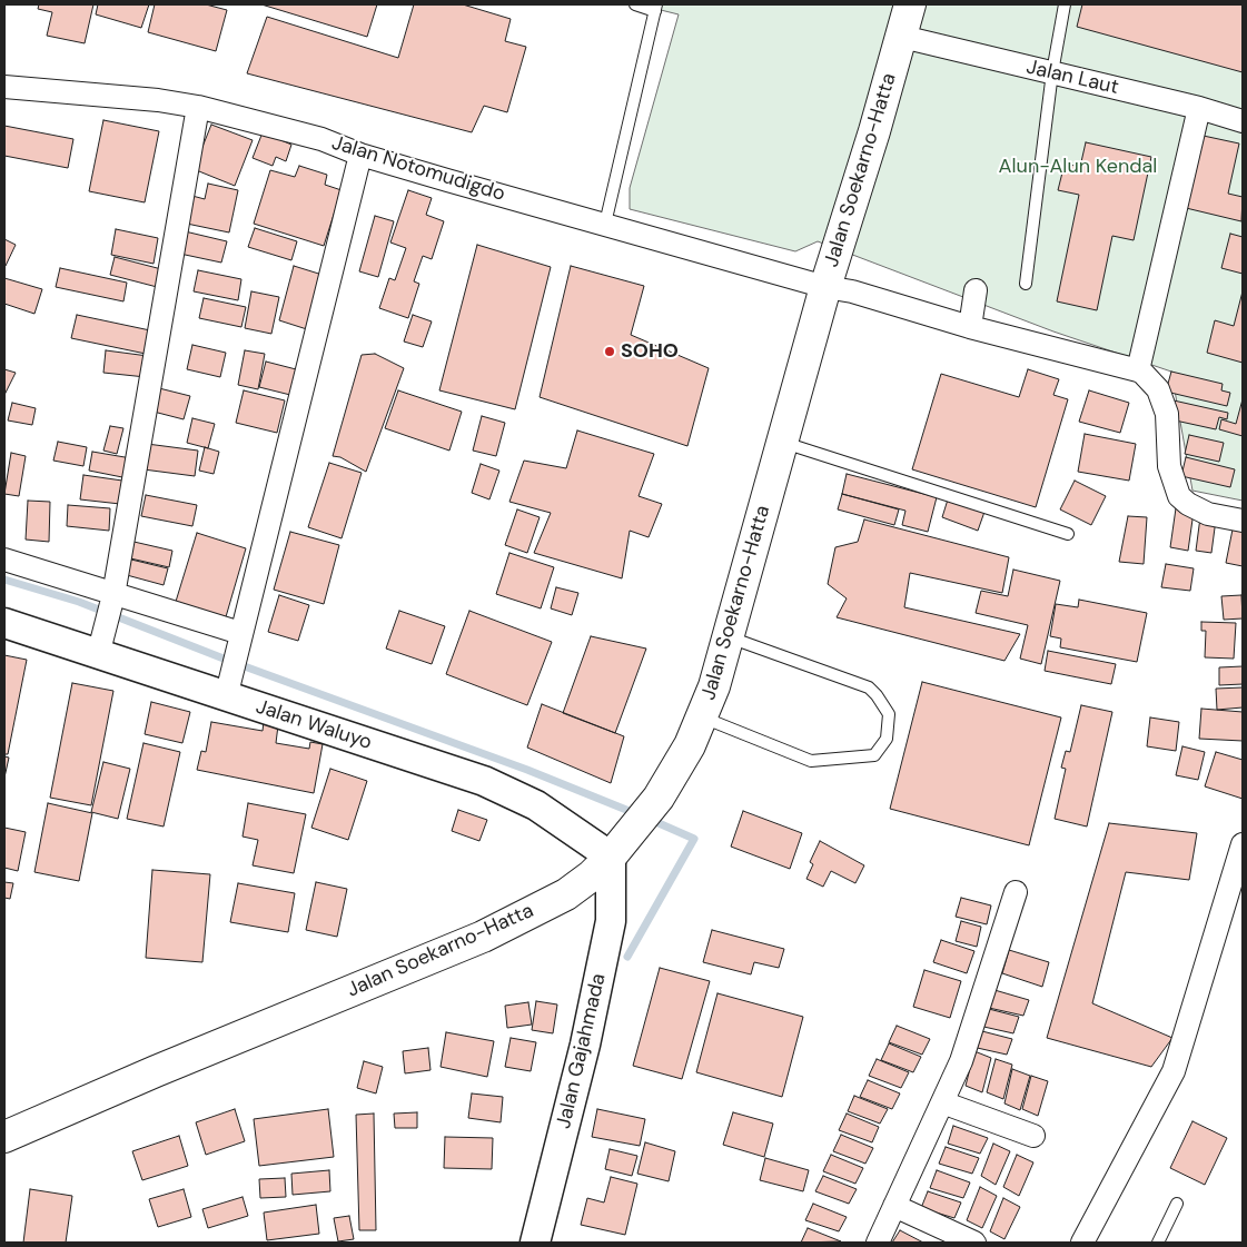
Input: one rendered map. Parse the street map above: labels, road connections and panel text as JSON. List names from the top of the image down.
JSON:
{
  "streets": {
    "highway": ["Jalan Soekarno-Hatta"],
    "street": [
      "Jalan Laut",
      "Jalan Notomudigdo",
      "Jalan Waluyo",
      "Jalan Gajahmada"
    ]
  },
  "crossings": [
    ["Jalan Laut", "Jalan Soekarno-Hatta"],
    ["Jalan Notomudigdo", "Jalan Soekarno-Hatta"],
    ["Jalan Soekarno-Hatta", "Jalan Waluyo"],
    ["Jalan Soekarno-Hatta", "Jalan Gajahmada"],
    ["Jalan Waluyo", "Jalan Gajahmada"]
  ],
  "parks": ["Alun-Alun Kendal"],
  "places": ["SOHO"]
}
